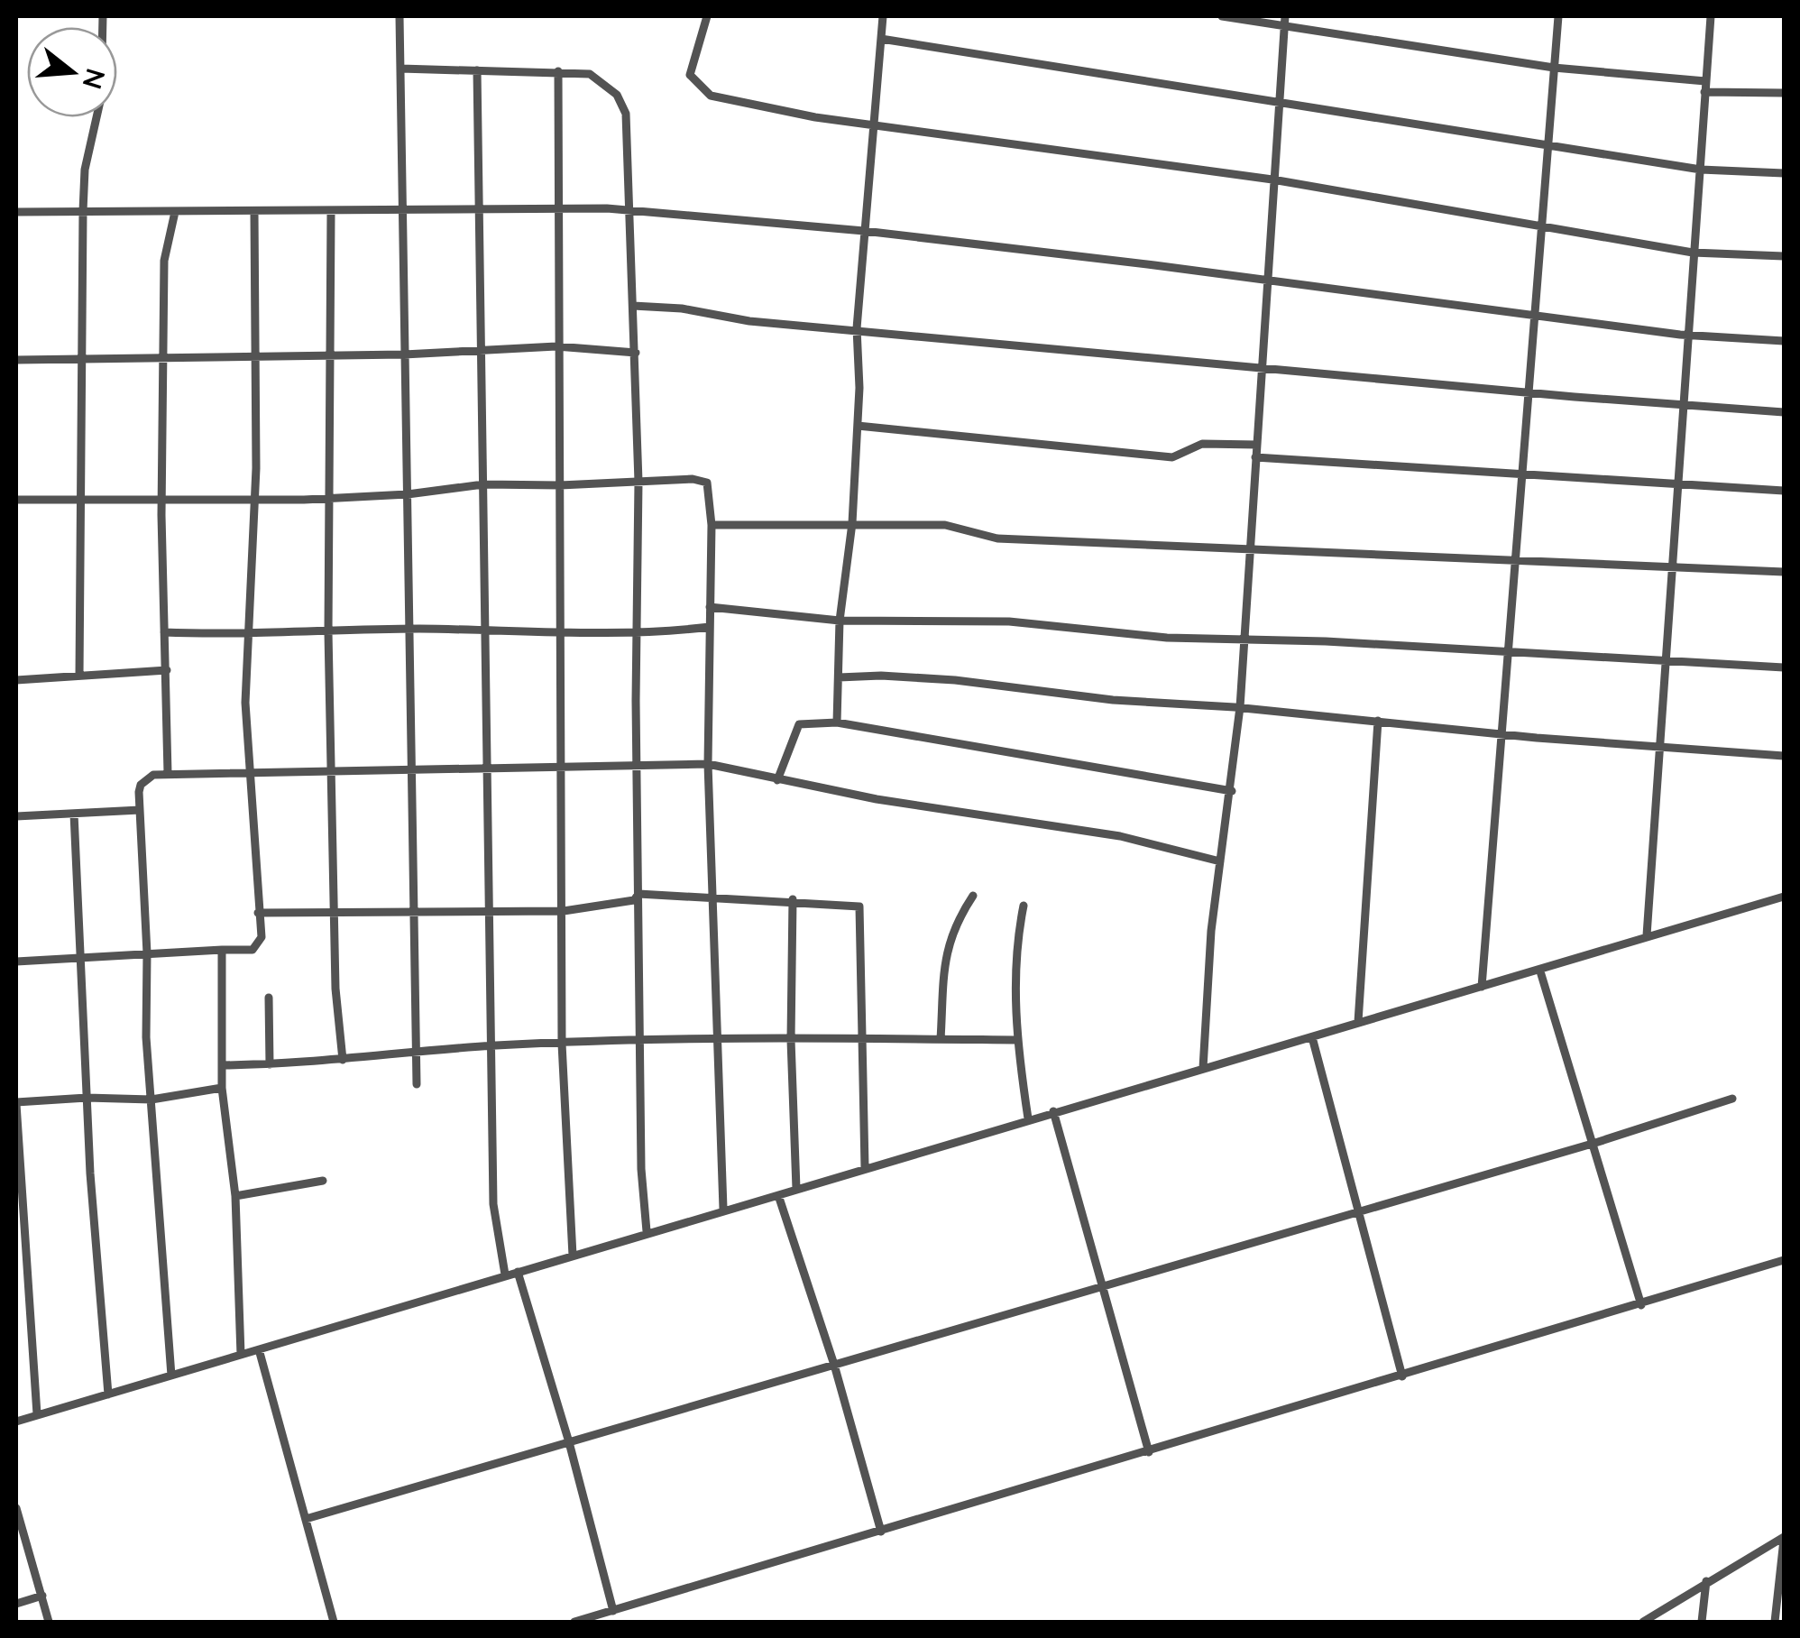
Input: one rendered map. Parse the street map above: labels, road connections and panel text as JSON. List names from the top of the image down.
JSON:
{
  "north": "right"
}
